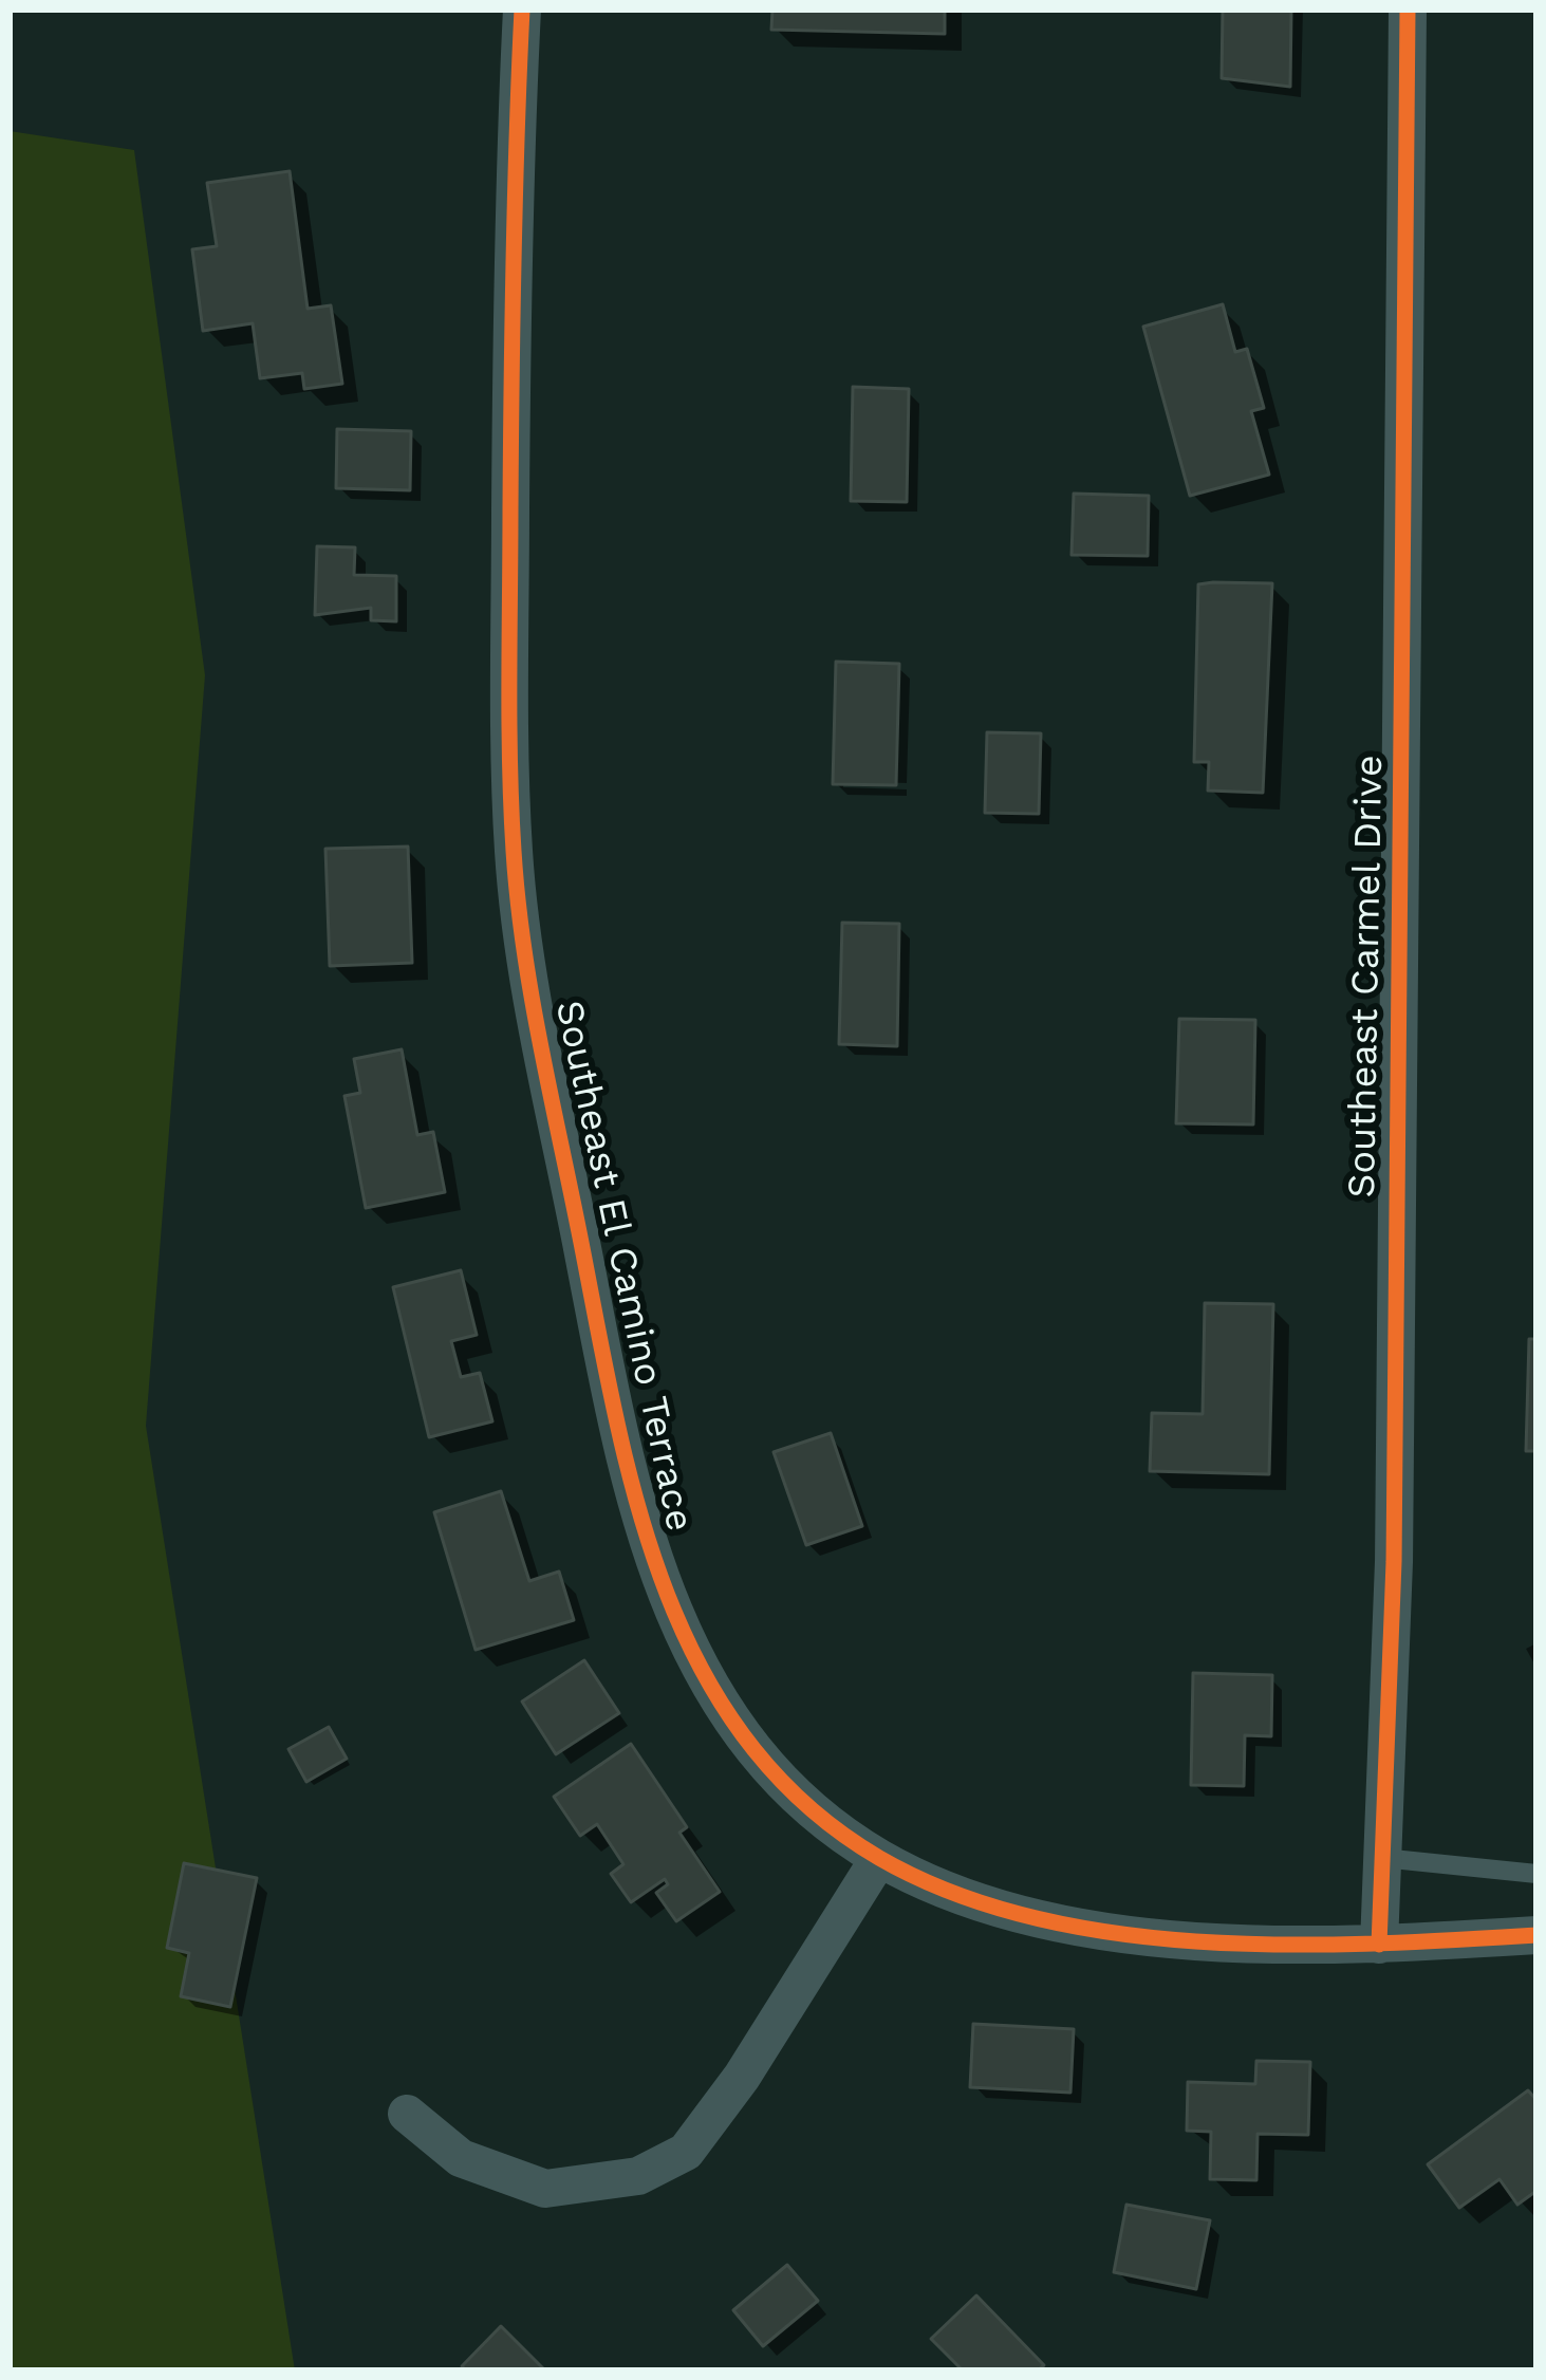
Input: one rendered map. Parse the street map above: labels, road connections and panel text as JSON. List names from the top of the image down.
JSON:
{
  "streets": {
    "street": ["Southeast Carmel Drive", "Southeast El Camino Terrace"]
  },
  "crossings": [
    ["Southeast Carmel Drive", "Southeast El Camino Terrace"]
  ]
}
